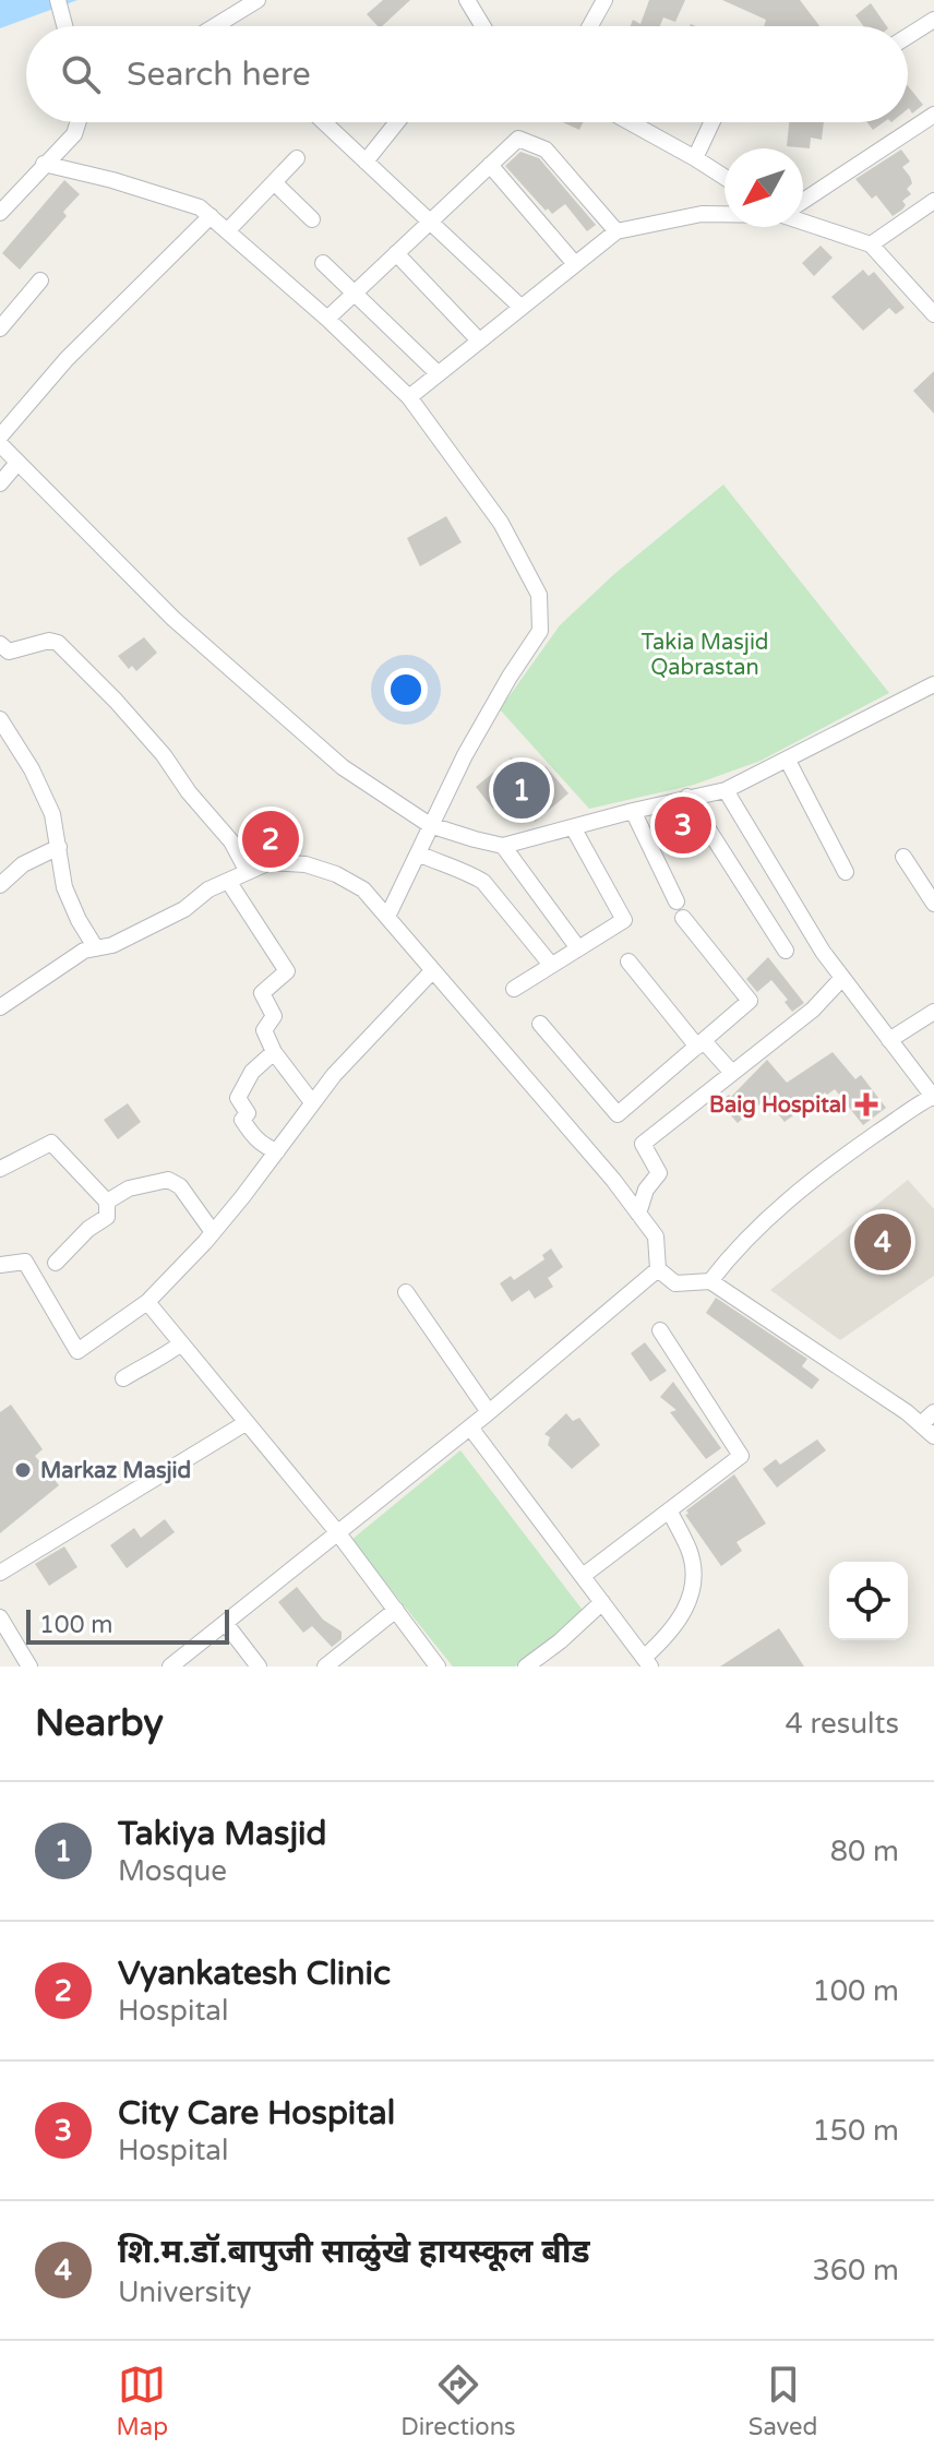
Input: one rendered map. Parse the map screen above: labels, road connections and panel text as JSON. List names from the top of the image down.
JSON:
{
  "parks": ["Takia Masjid Qabrastan"],
  "places": {
    "health": ["Baig Hospital"],
    "other": ["Markaz Masjid"]
  },
  "scale_bar": "100 m",
  "north": "bottom left",
  "page": {
    "search": "Search here",
    "pins": [
      "1",
      "3",
      "2",
      "4"
    ],
    "scale": "100 m",
    "heading": ["Nearby", "4 results"],
    "list": [
      {
        "mark": "1",
        "name": "Takiya Masjid",
        "note": "Mosque",
        "value": "80 m"
      },
      {
        "mark": "2",
        "name": "Vyankatesh Clinic",
        "note": "Hospital",
        "value": "100 m"
      },
      {
        "mark": "3",
        "name": "City Care Hospital",
        "note": "Hospital",
        "value": "150 m"
      },
      {
        "mark": "4",
        "name": "शि.म.डॉ.बापुजी साळुंखे हायस्कूल बीड",
        "note": "University",
        "value": "360 m"
      }
    ],
    "nav": ["Map", "Directions", "Saved"]
  }
}
